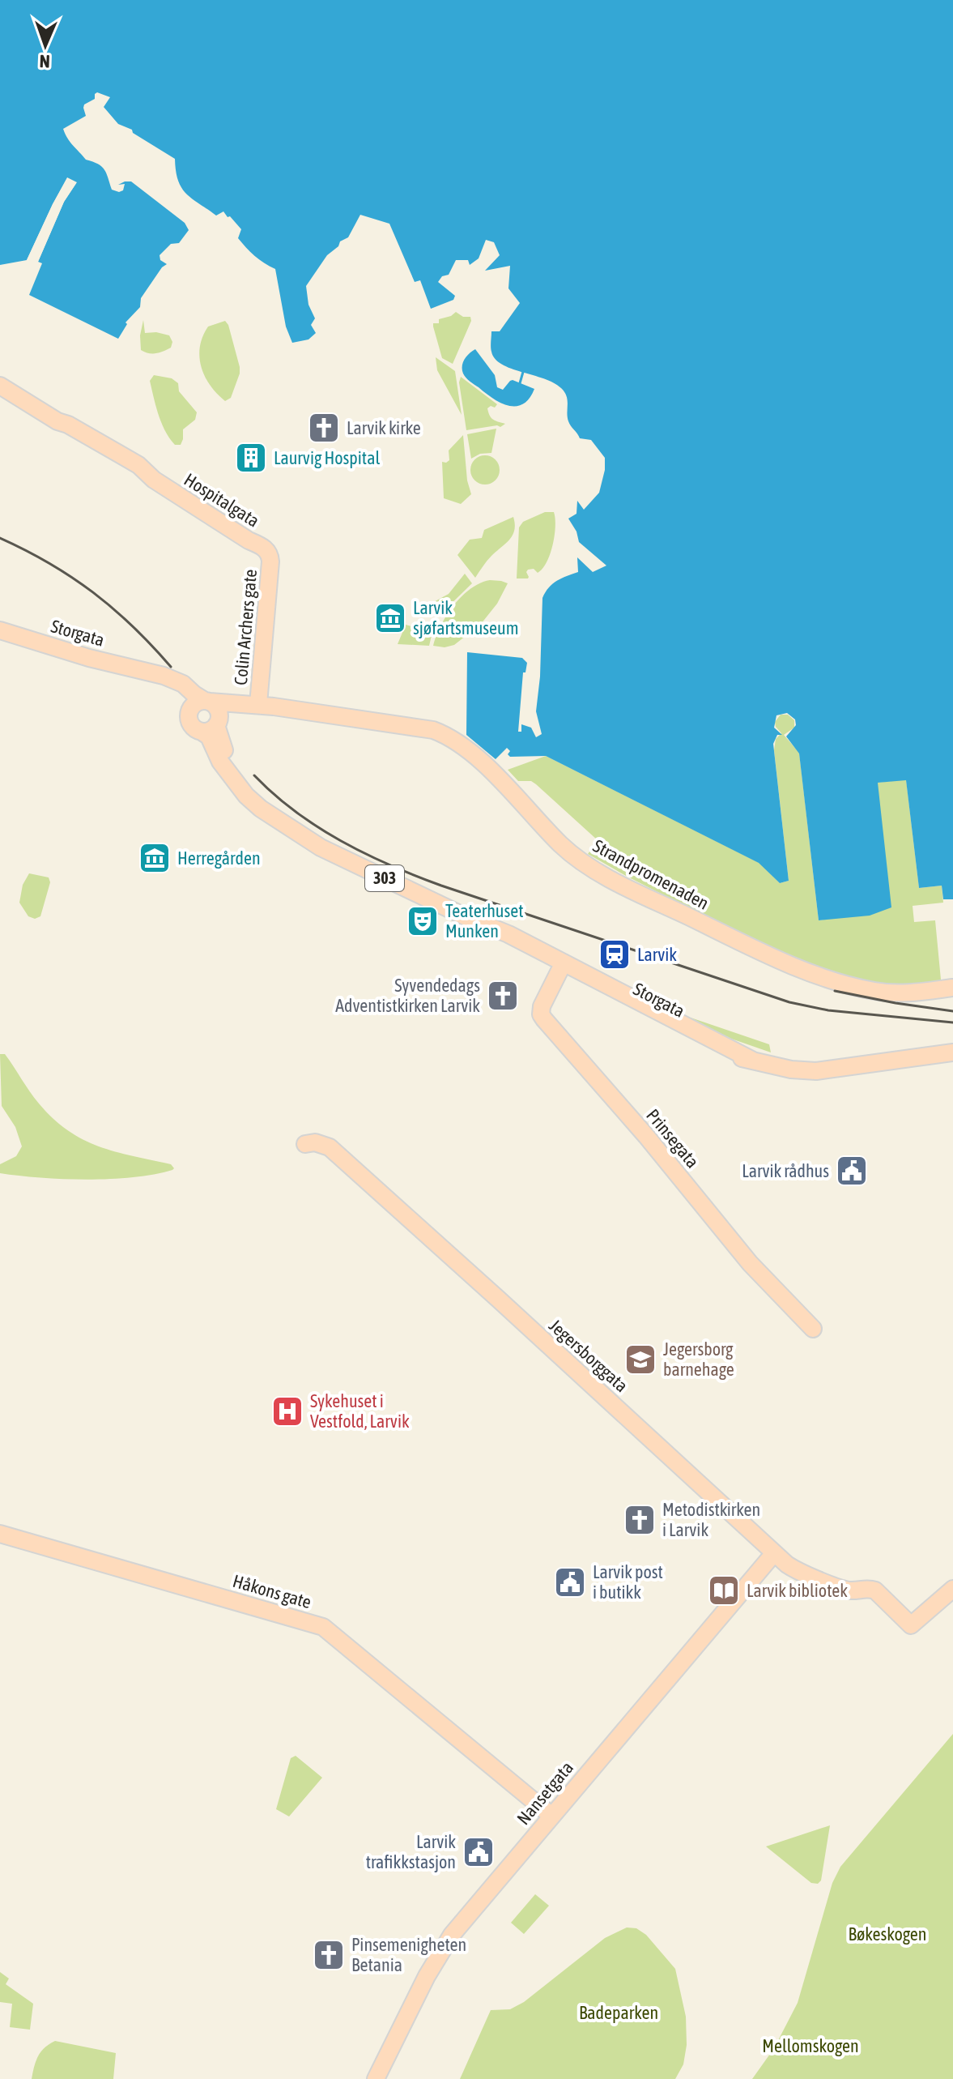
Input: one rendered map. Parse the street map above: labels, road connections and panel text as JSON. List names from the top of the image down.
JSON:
{
  "streets": {
    "main road": [
      "Hospitalgata",
      "Colin Archers gate",
      "Storgata",
      "Strandpromenaden",
      "303",
      "Prinsegata",
      "Jegersborggata",
      "Håkons gate",
      "Nansetgata"
    ]
  },
  "crossings": [
    ["Hospitalgata", "Colin Archers gate"],
    ["Colin Archers gate", "Strandpromenaden"],
    ["Storgata", "Strandpromenaden"],
    ["Storgata", "303"],
    ["Storgata", "Prinsegata"],
    ["Strandpromenaden", "303"],
    ["Jegersborggata", "Nansetgata"],
    ["Håkons gate", "Nansetgata"]
  ],
  "parks": ["Bøkeskogen", "Badeparken", "Mellomskogen"],
  "places": {
    "church": [
      "Larvik kirke",
      "Syvendedags Adventistkirken Larvik",
      "Metodistkirken i Larvik",
      "Pinsemenigheten Betania"
    ],
    "building": ["Laurvig Hospital"],
    "museum": ["Larvik sjøfartsmuseum", "Herregården"],
    "theatre": ["Teaterhuset Munken"],
    "station": ["Larvik"],
    "public building": ["Larvik rådhus", "Larvik post i butikk", "Larvik trafikkstasjon"],
    "school or university": ["Jegersborg barnehage"],
    "hospital": ["Sykehuset i Vestfold, Larvik"],
    "library": ["Larvik bibliotek"]
  },
  "north": "bottom"
}
